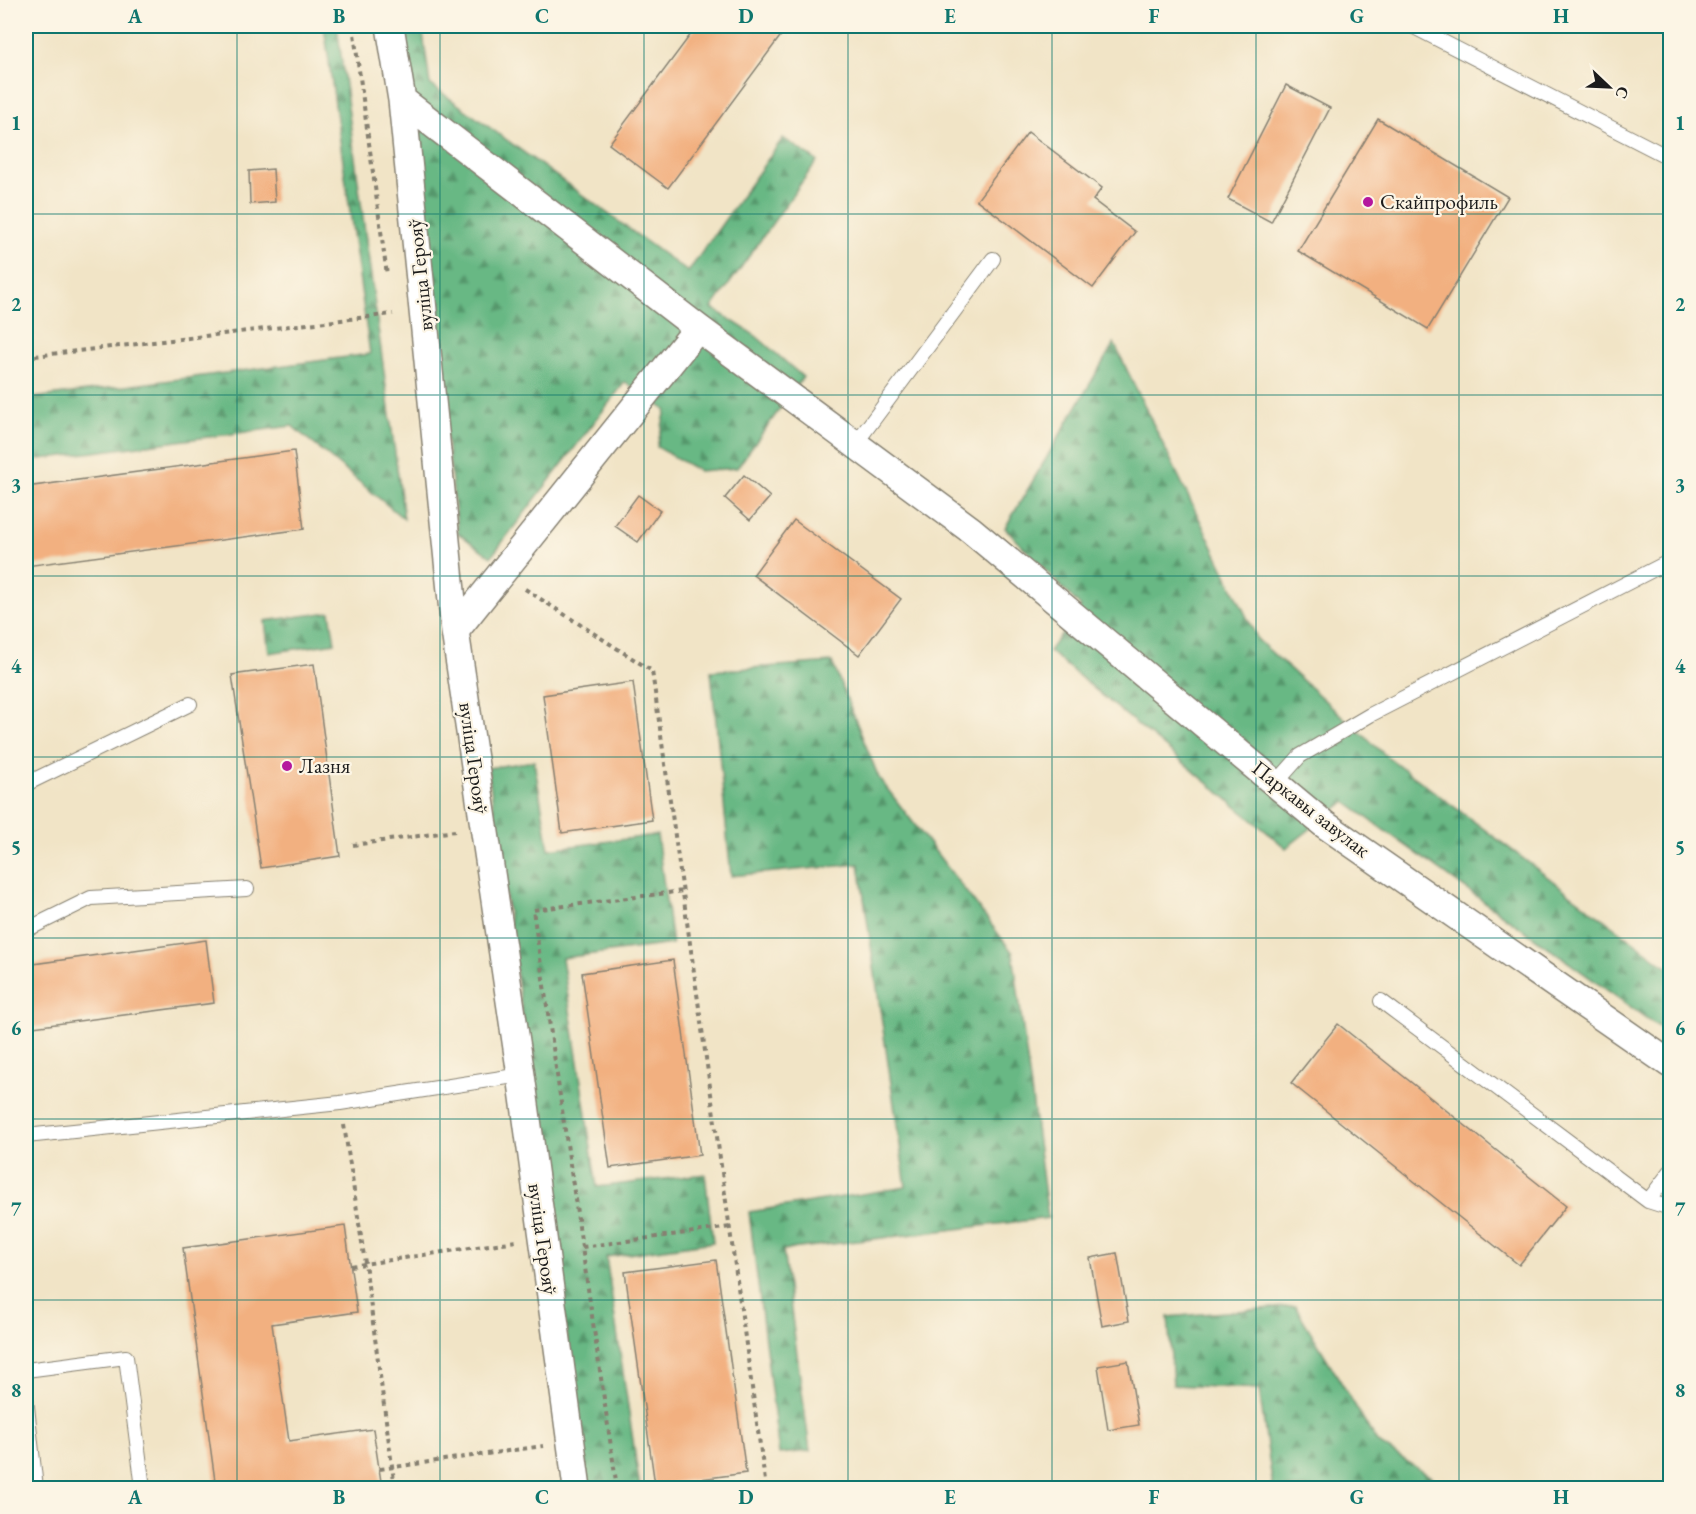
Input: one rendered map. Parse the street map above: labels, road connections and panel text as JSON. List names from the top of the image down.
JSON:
{
  "streets": {
    "street": ["вуліца Герояў", "Паркавы завулак"]
  },
  "crossings": [
    ["вуліца Герояў", "Паркавы завулак"]
  ],
  "places": ["Скайпрофиль", "Лазня"],
  "north": "bottom right",
  "grid": {
    "columns": [
      "A",
      "B",
      "C",
      "D",
      "E",
      "F",
      "G",
      "H"
    ],
    "rows": [
      "1",
      "2",
      "3",
      "4",
      "5",
      "6",
      "7",
      "8"
    ]
  }
}
